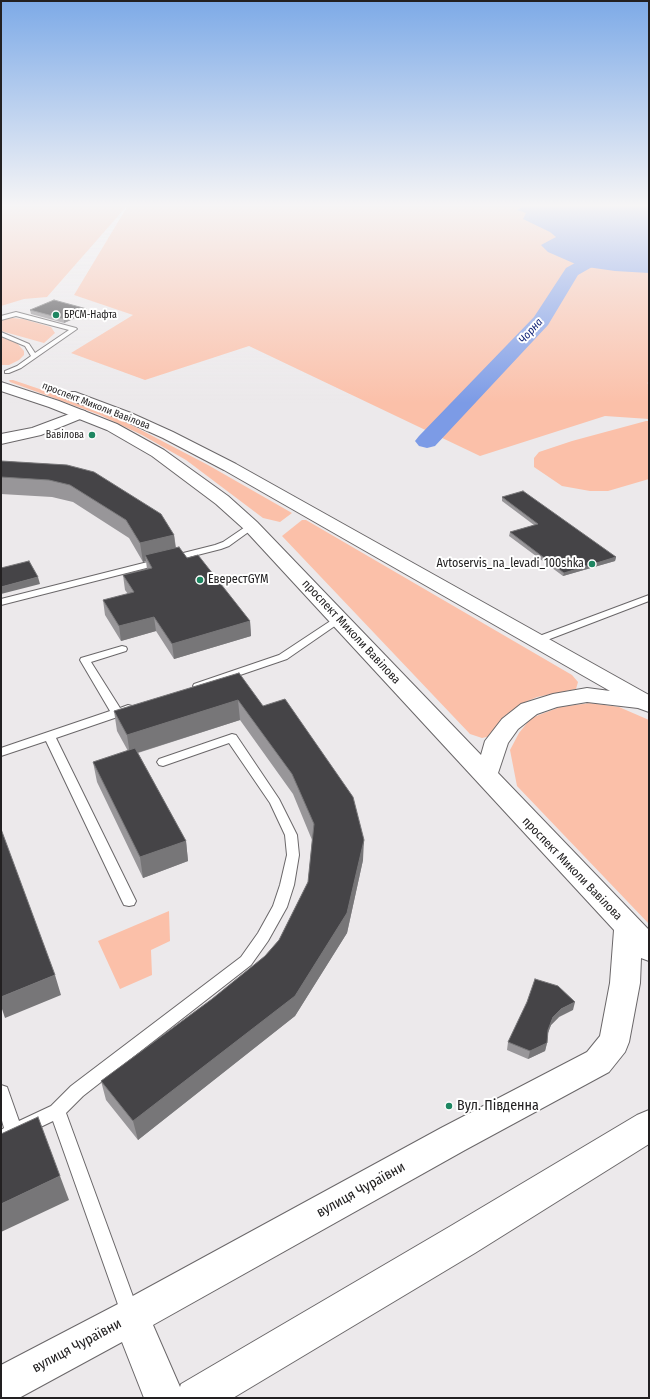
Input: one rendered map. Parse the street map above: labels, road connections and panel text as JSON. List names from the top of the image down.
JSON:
{
  "streets": {
    "main road": ["проспект Миколи Вавілова", "вулиця Чураївни"]
  },
  "crossings": [
    ["проспект Миколи Вавілова", "вулиця Чураївни"]
  ],
  "water": ["Чорна"],
  "places": [
    "БРСМ-Нафта",
    "Вавілова",
    "Avtoservis_na_levadi_100shka",
    "ЕверестGYM",
    "Вул. Південна"
  ]
}
